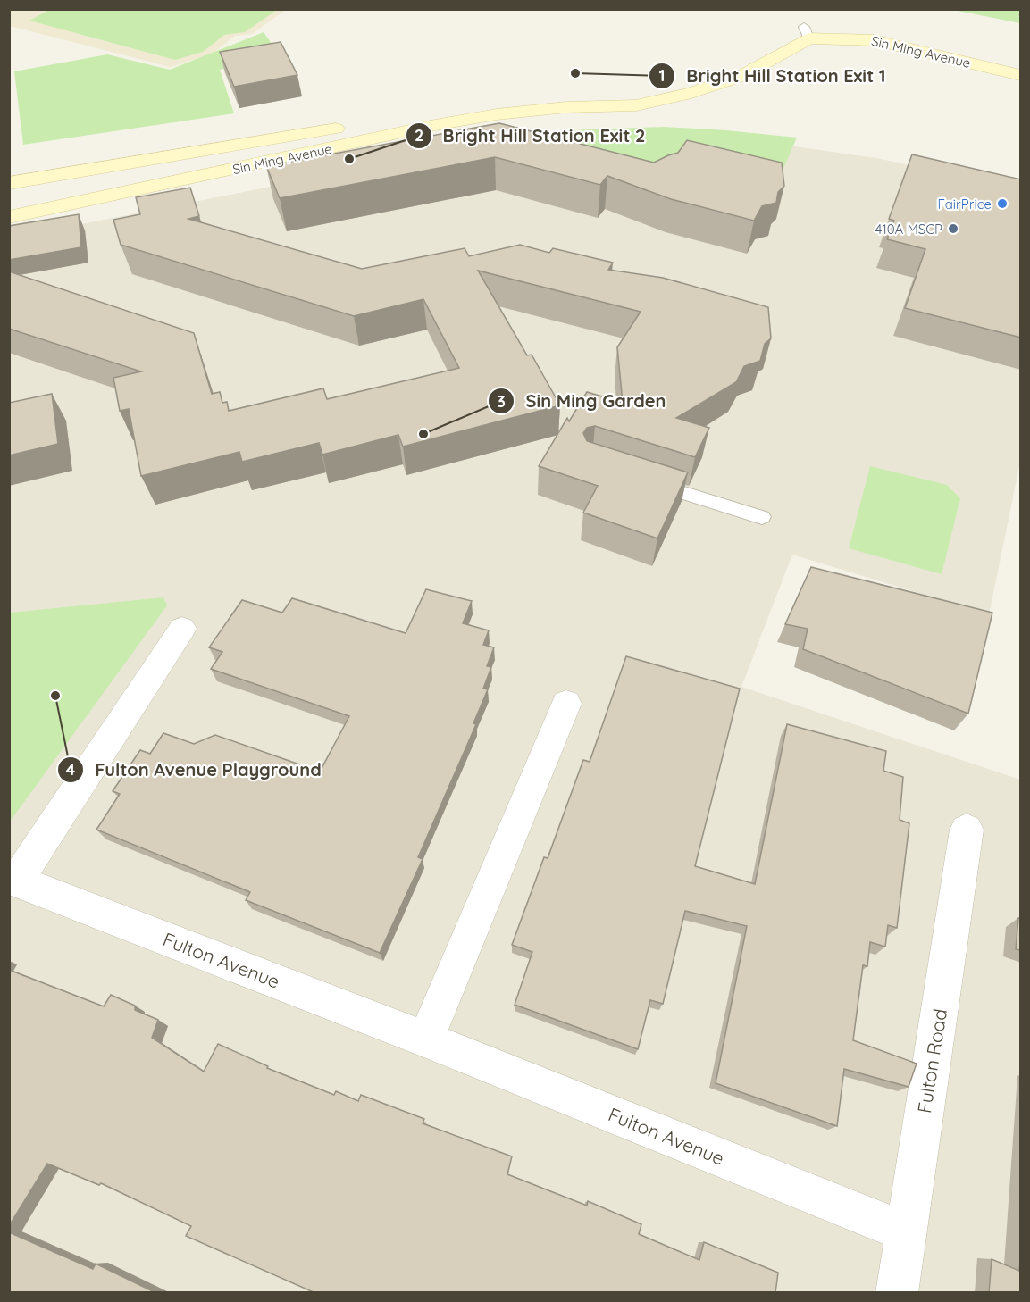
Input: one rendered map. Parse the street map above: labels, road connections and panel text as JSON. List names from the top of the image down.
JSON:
{
  "streets": {
    "main road": ["Sin Ming Avenue"],
    "street": ["Fulton Avenue", "Fulton Road"]
  },
  "crossings": [
    ["Fulton Avenue", "Fulton Road"]
  ],
  "places": [
    "Bright Hill Station Exit 1",
    "Bright Hill Station Exit 2",
    "FairPrice",
    "410A MSCP",
    "Sin Ming Garden",
    "Fulton Avenue Playground"
  ]
}
